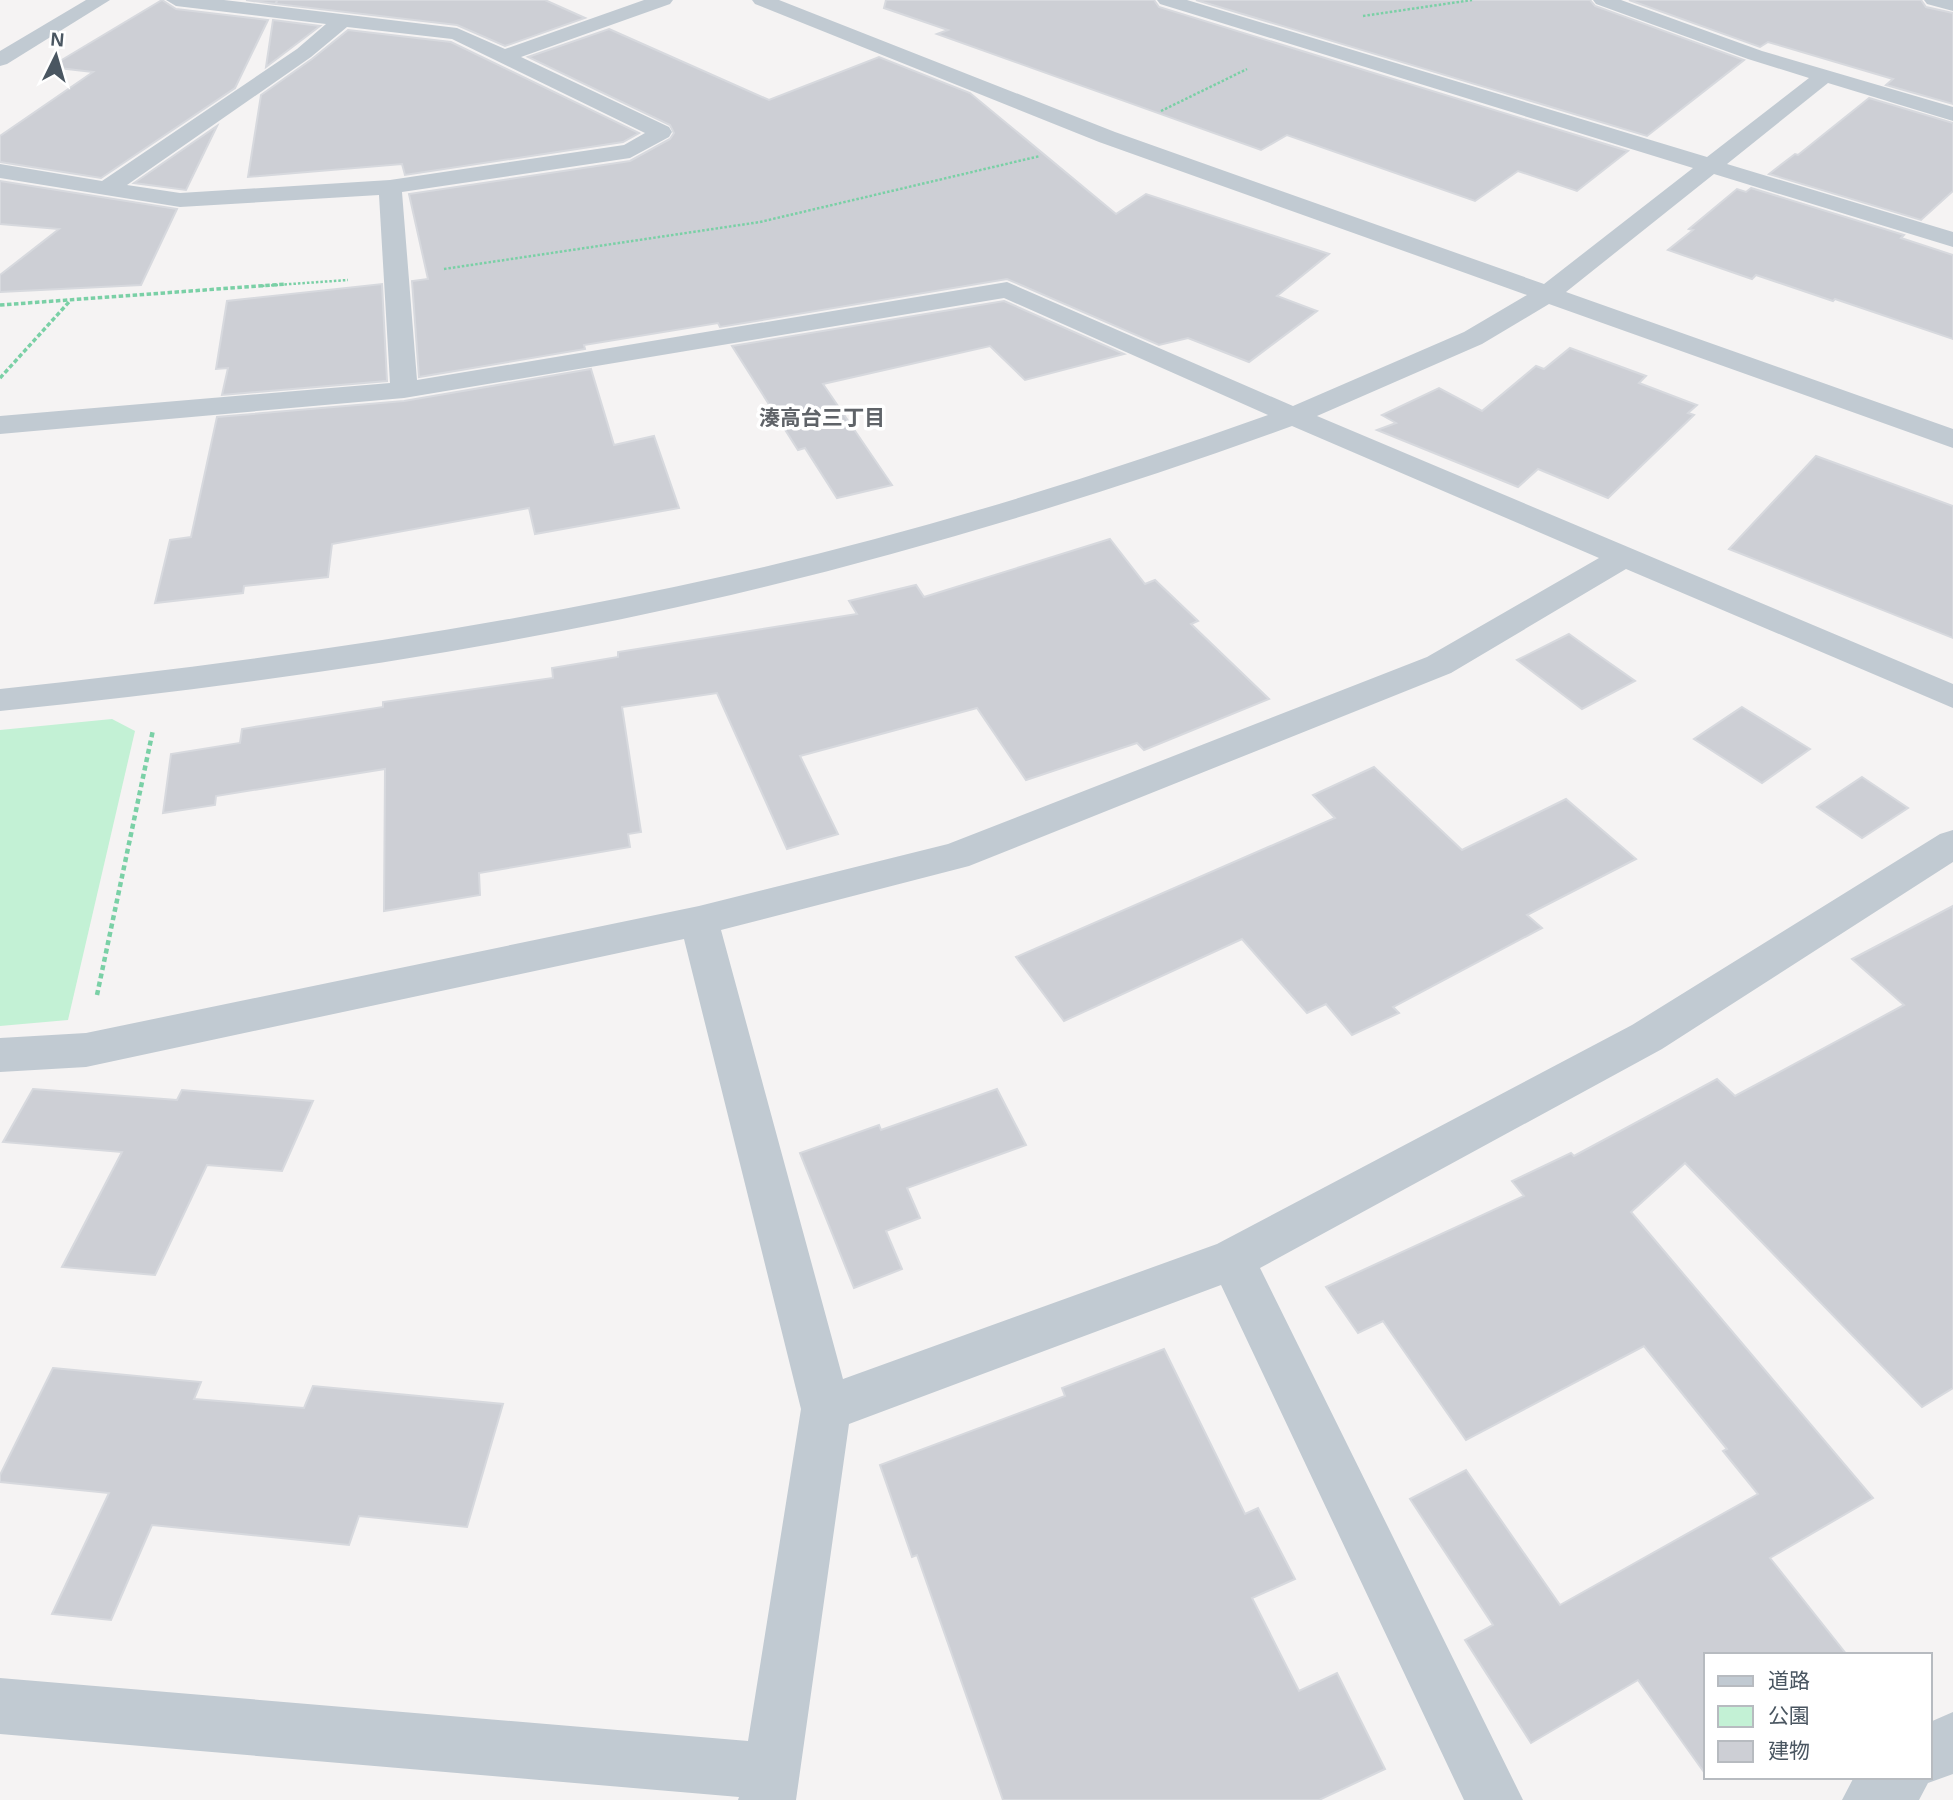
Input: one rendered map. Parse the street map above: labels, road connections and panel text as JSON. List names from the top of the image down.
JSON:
{
  "districts": ["湊高台三丁目"],
  "legend": ["道路", "公園", "建物"],
  "north": "top"
}
